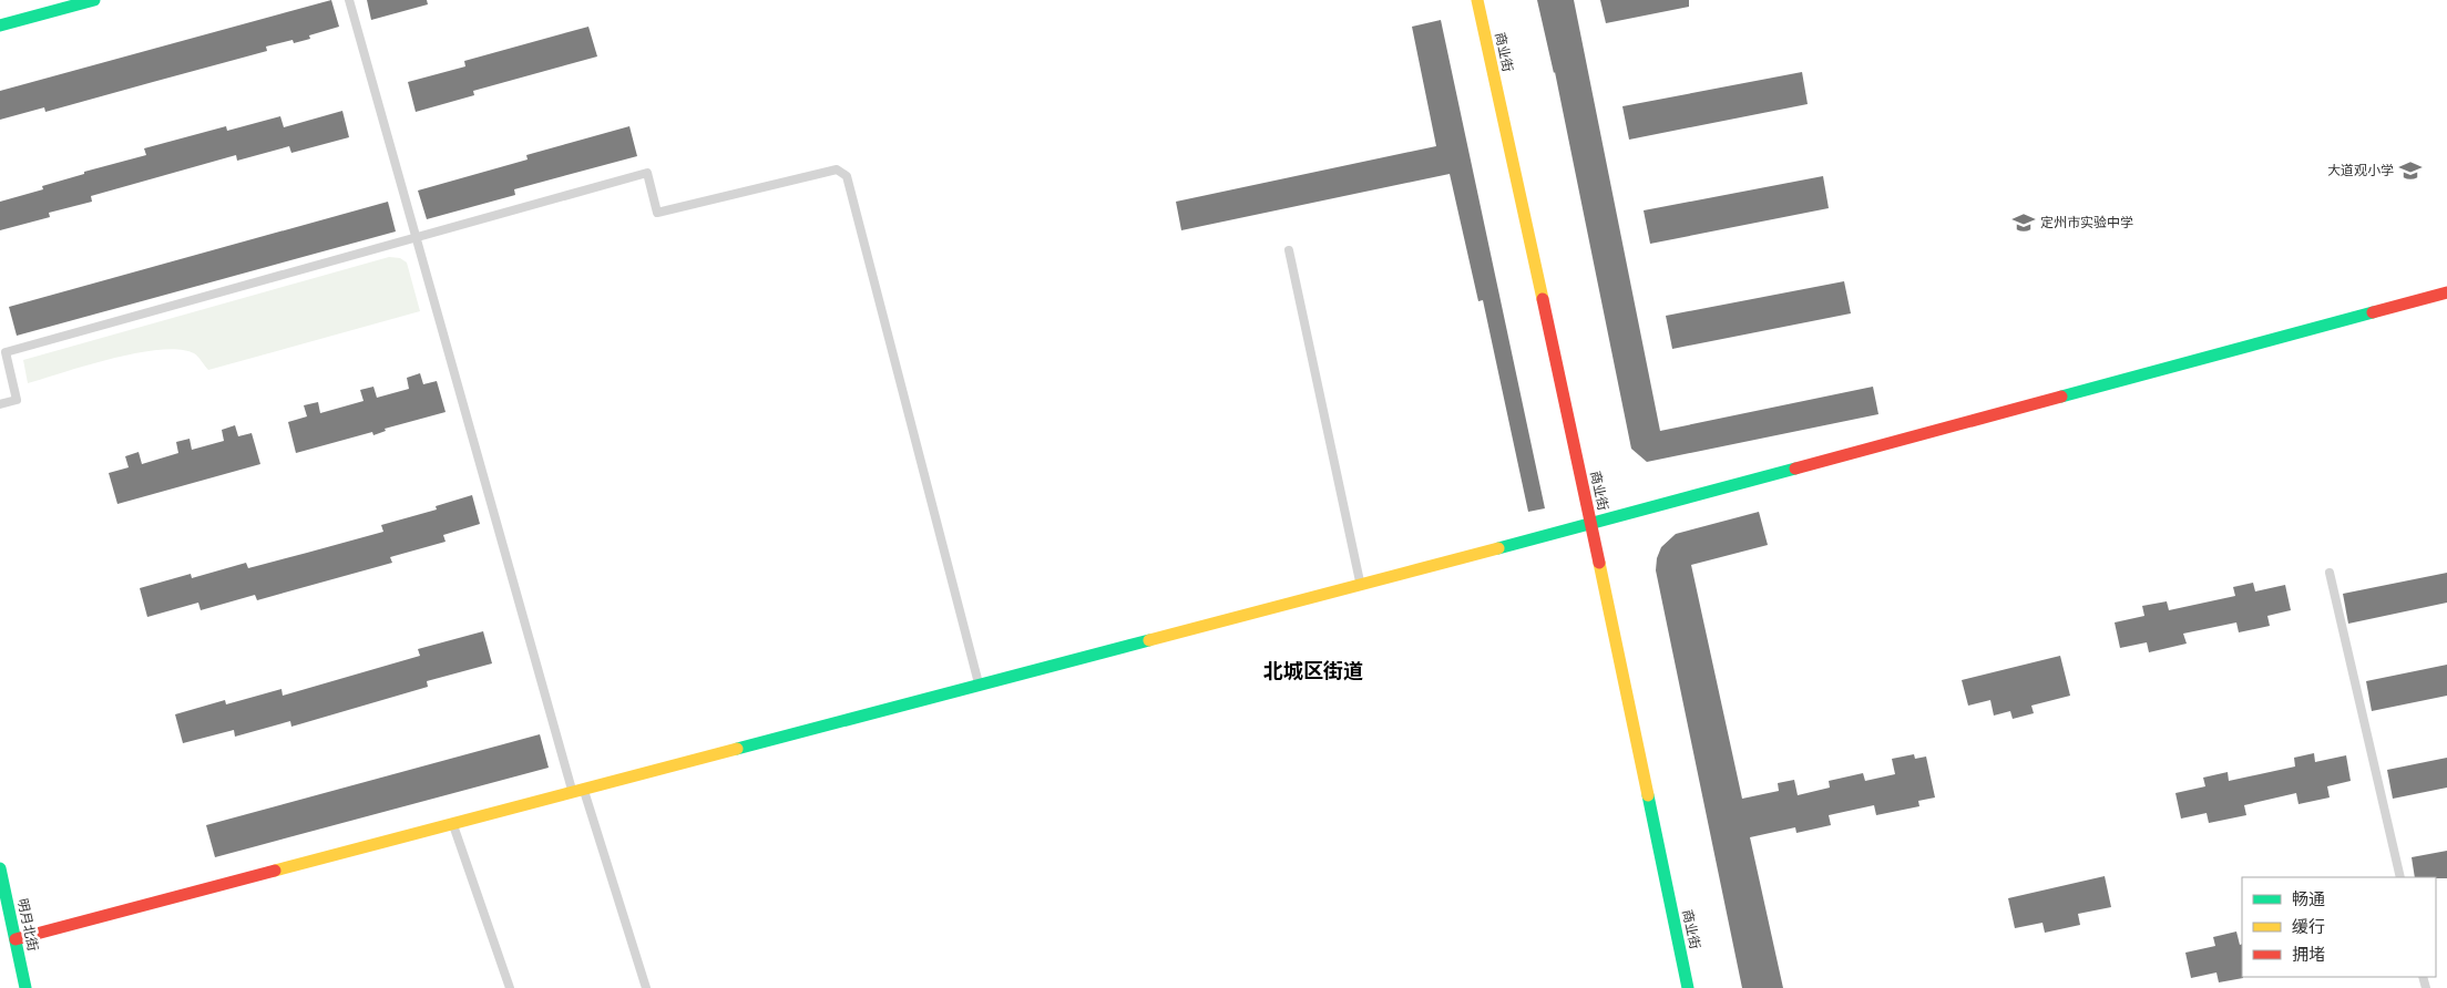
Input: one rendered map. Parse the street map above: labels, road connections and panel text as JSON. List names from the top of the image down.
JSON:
{
  "streets": {
    "street": ["商业街", "明月北街"]
  },
  "districts": ["北城区街道"],
  "places": {
    "school or university": ["大道观小学", "定州市实验中学"]
  },
  "legend": ["畅通", "缓行", "拥堵"]
}
